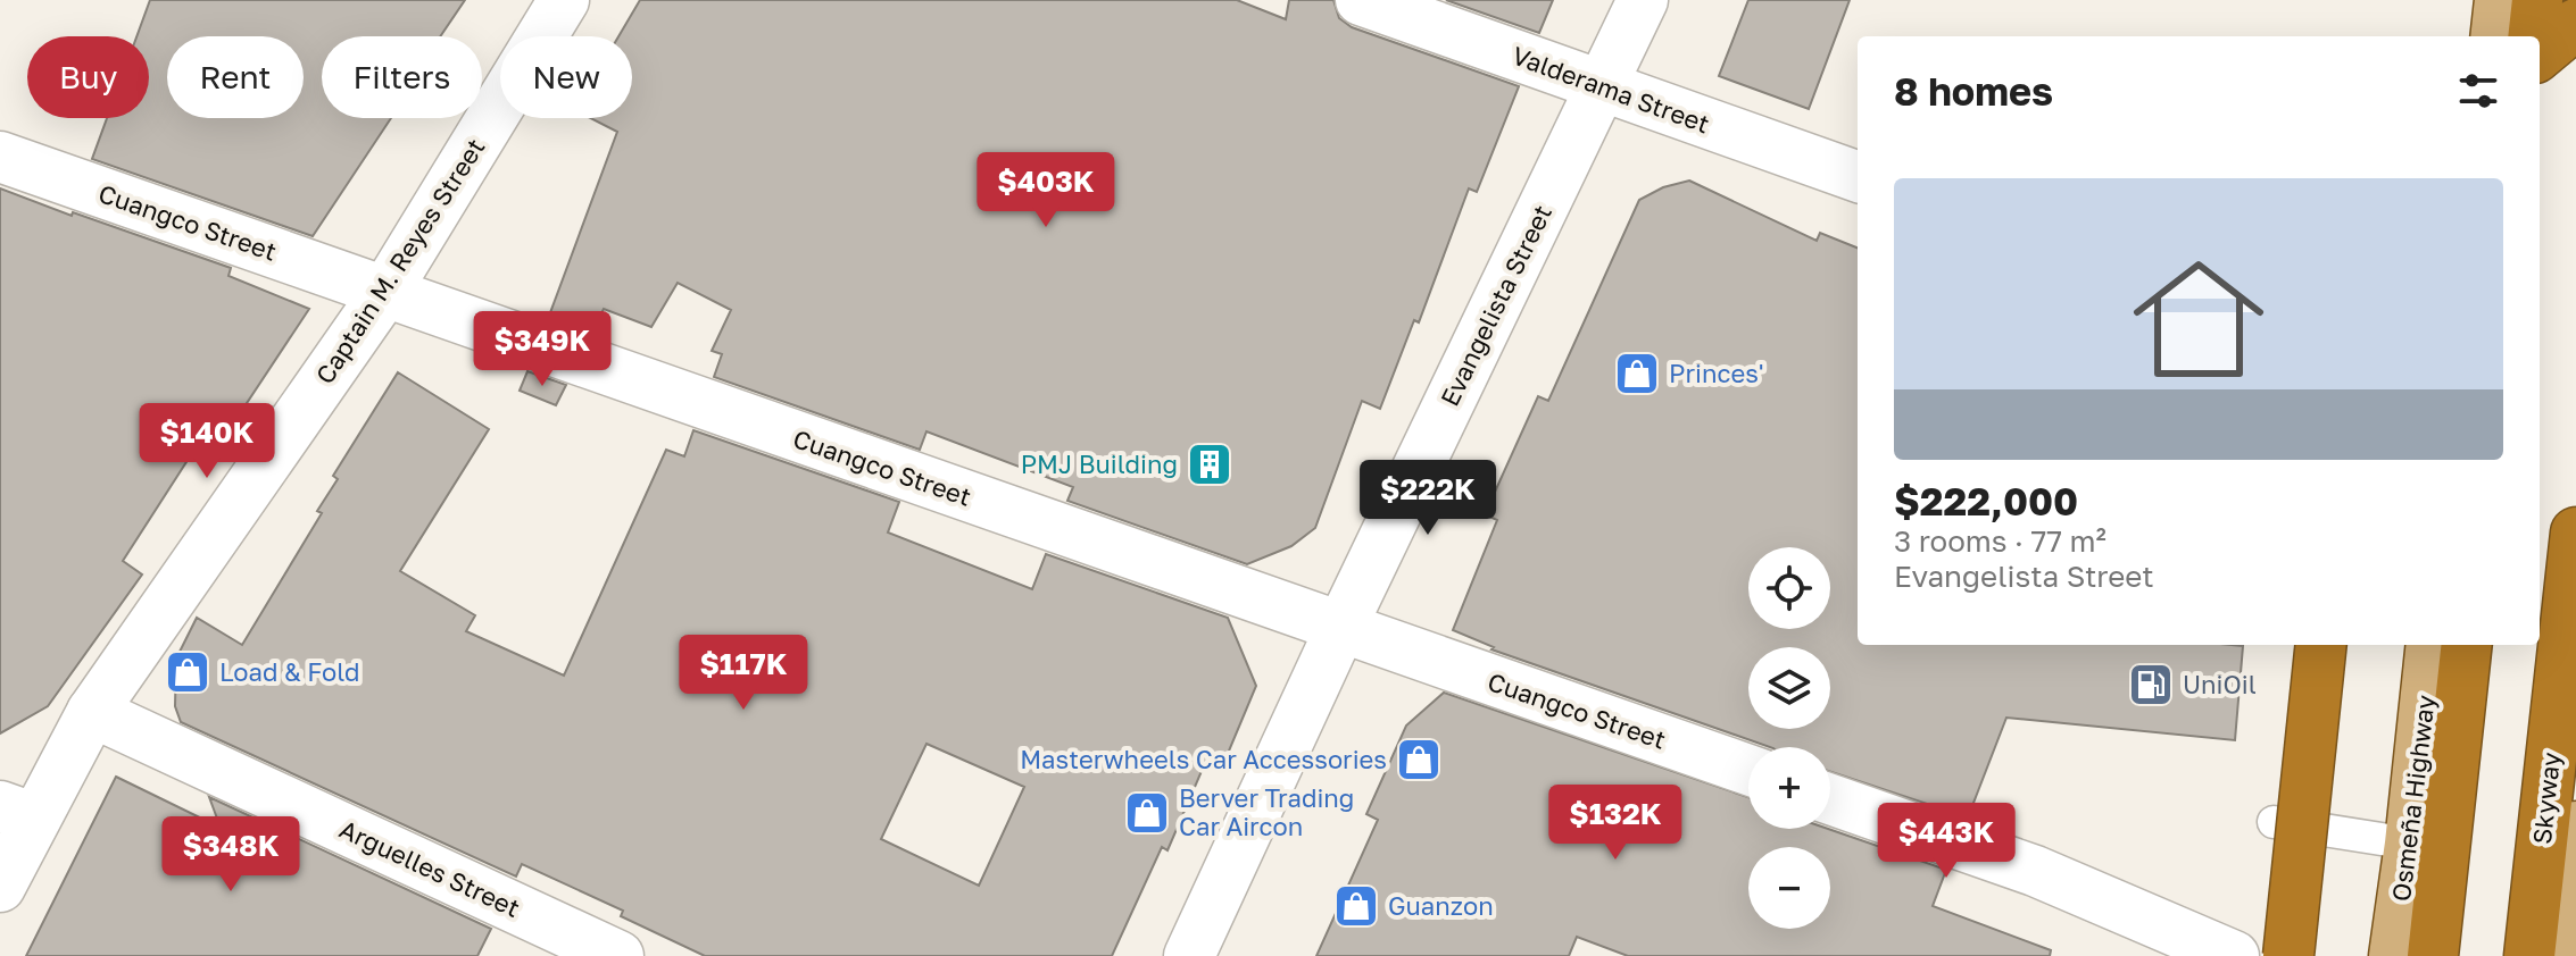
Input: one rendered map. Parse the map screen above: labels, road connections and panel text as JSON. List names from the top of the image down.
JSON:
{
  "streets": {
    "highway": ["Skyway"],
    "main road": ["Osmeña Highway"],
    "street": [
      "Valderama Street",
      "Cuangco Street",
      "Captain M. Reyes Street",
      "Evangelista Street",
      "Arguelles Street"
    ]
  },
  "crossings": [
    ["Valderama Street", "Evangelista Street"],
    ["Cuangco Street", "Captain M. Reyes Street"],
    ["Cuangco Street", "Evangelista Street"],
    ["Captain M. Reyes Street", "Arguelles Street"]
  ],
  "places": {
    "shop": [
      "Princes'",
      "Load & Fold",
      "Masterwheels Car Accessories",
      "Berver Trading Car Aircon",
      "Guanzon"
    ],
    "building": ["PMJ Building"],
    "fuel station": ["UniOil"]
  },
  "page": {
    "chip": [
      "Buy",
      "Rent",
      "Filters",
      "New"
    ],
    "heading": "8 homes",
    "list": [
      {
        "name": "$222,000",
        "note": "3 rooms · 77 m² · Evangelista Street"
      }
    ],
    "price": [
      "$403K",
      "$349K",
      "$140K",
      "$222K",
      "$117K",
      "$132K",
      "$443K",
      "$348K"
    ],
    "map_buttons": ["+", "−"]
  }
}
